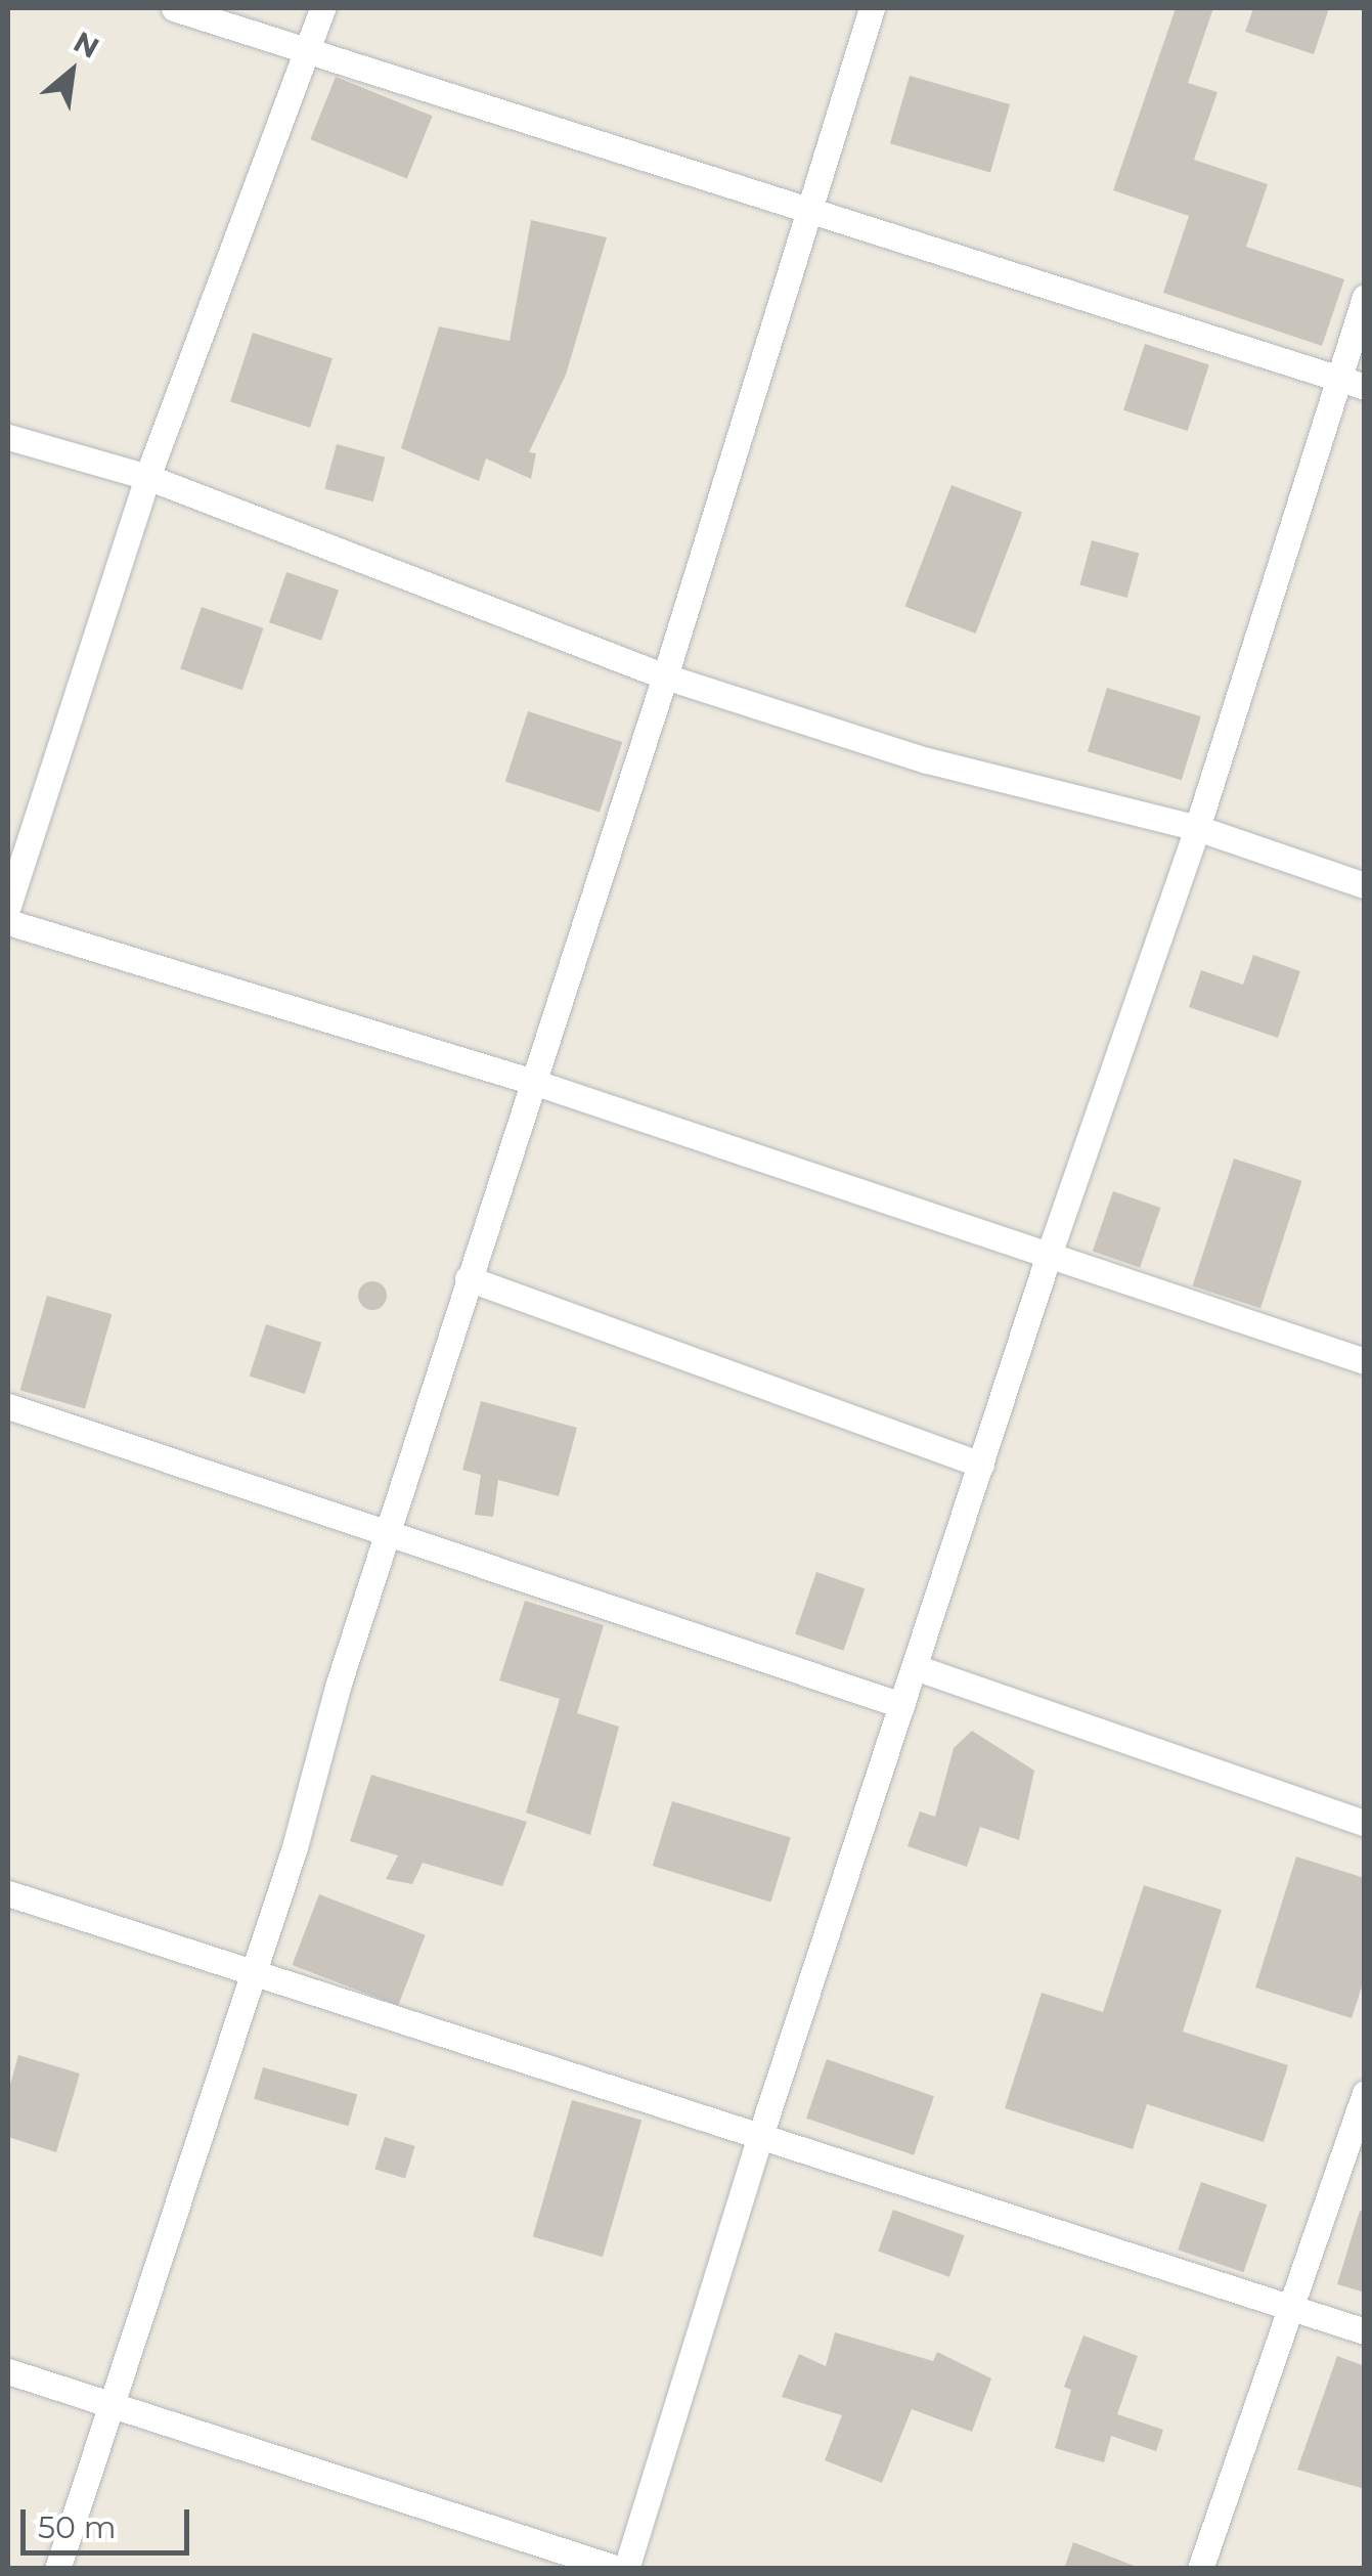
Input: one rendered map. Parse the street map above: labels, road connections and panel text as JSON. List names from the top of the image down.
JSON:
{
  "scale_bar": "50 m",
  "north": "top right"
}
